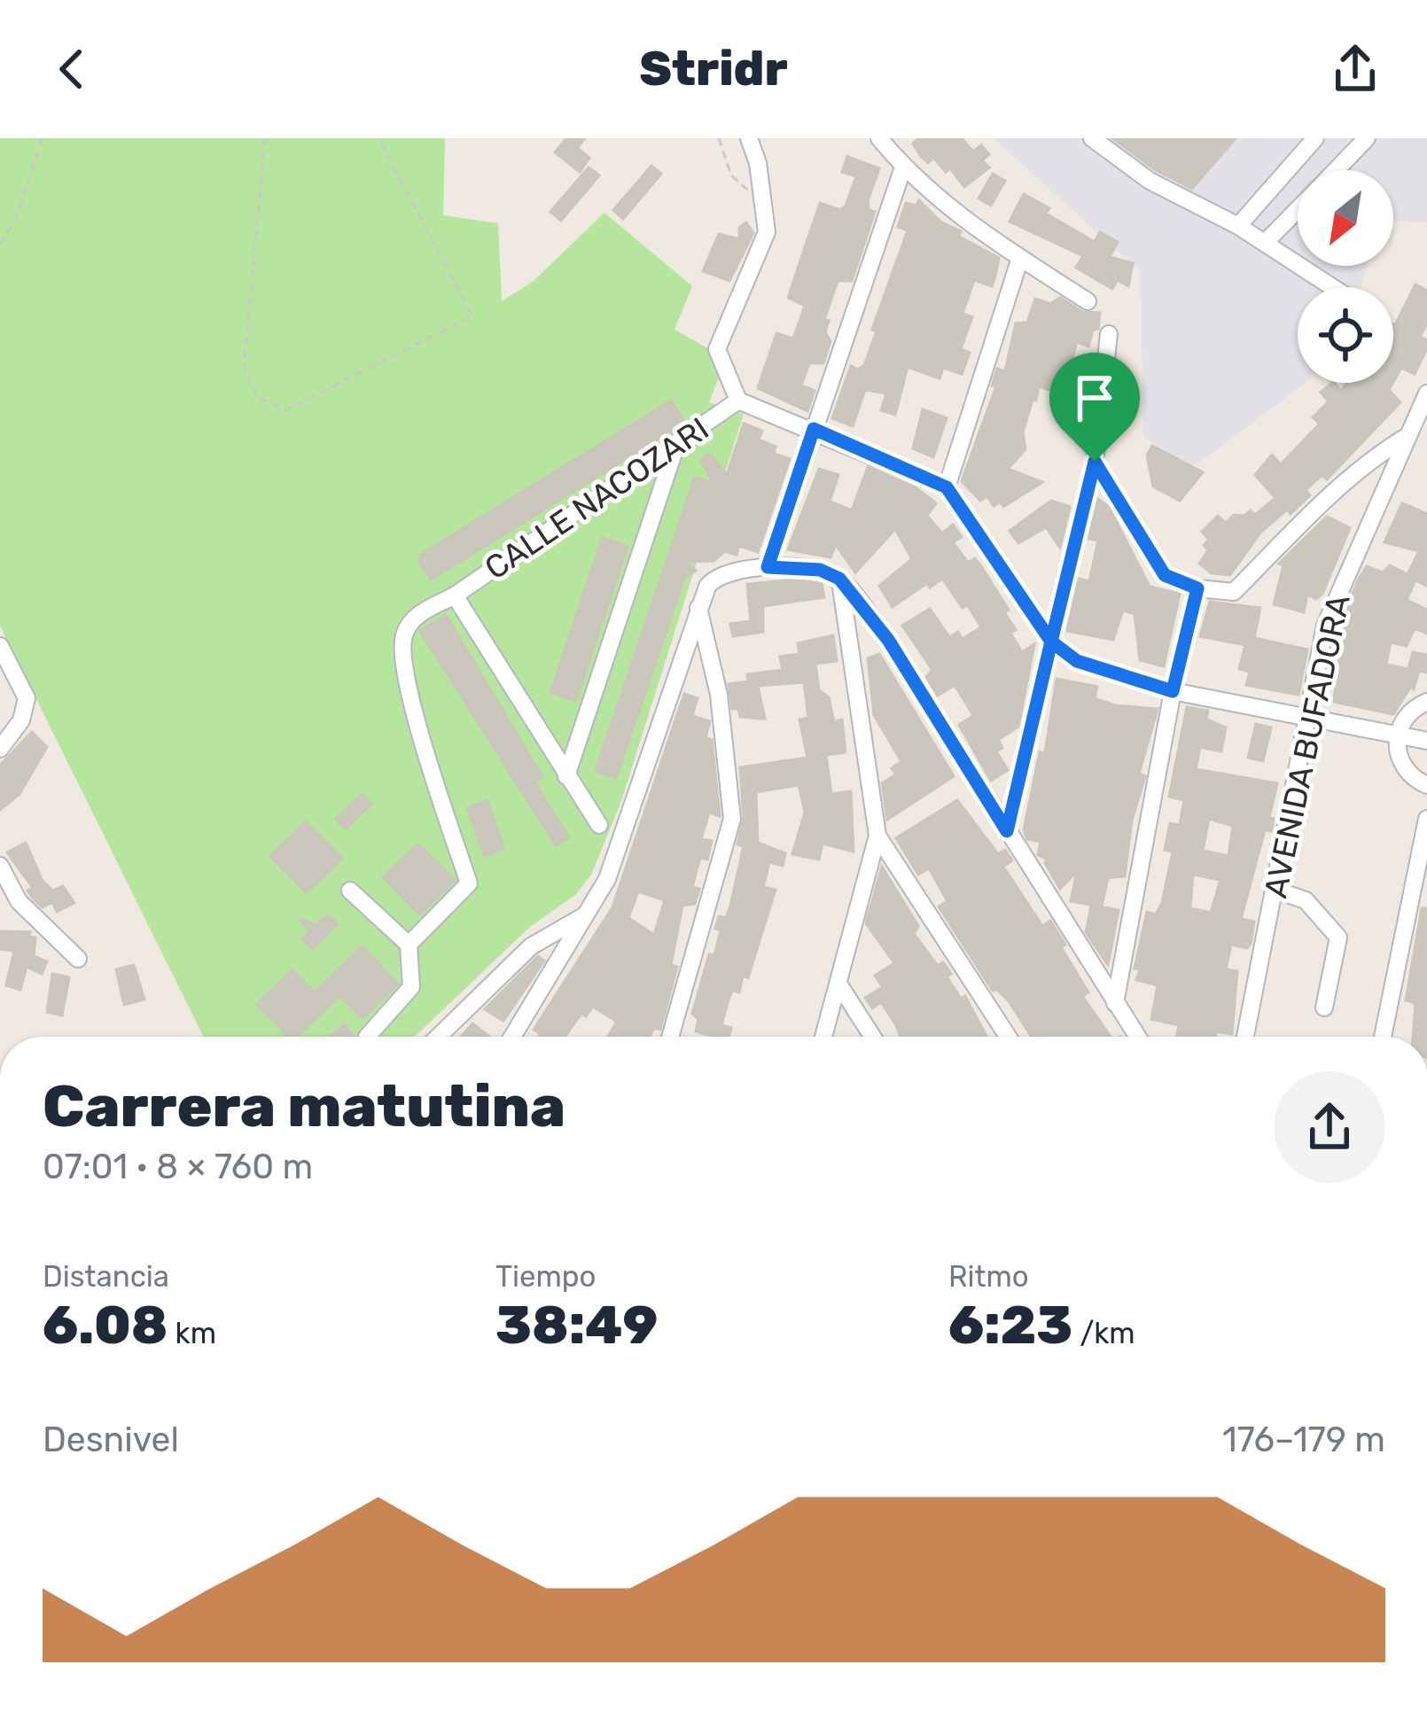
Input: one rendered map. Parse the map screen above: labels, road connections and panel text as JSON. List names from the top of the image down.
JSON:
{
  "streets": {
    "street": ["CALLE NACOZARI", "AVENIDA BUFADORA"]
  },
  "north": "bottom left",
  "page": {
    "header": "Stridr",
    "heading": ["Carrera matutina", "07:01 · 8 × 760 m"],
    "stats": [
      ["Distancia", "6.08 km"],
      ["Tiempo", "38:49"],
      ["Ritmo", "6:23 /km"]
    ],
    "chart": ["Desnivel", "176–179 m"]
  }
}
